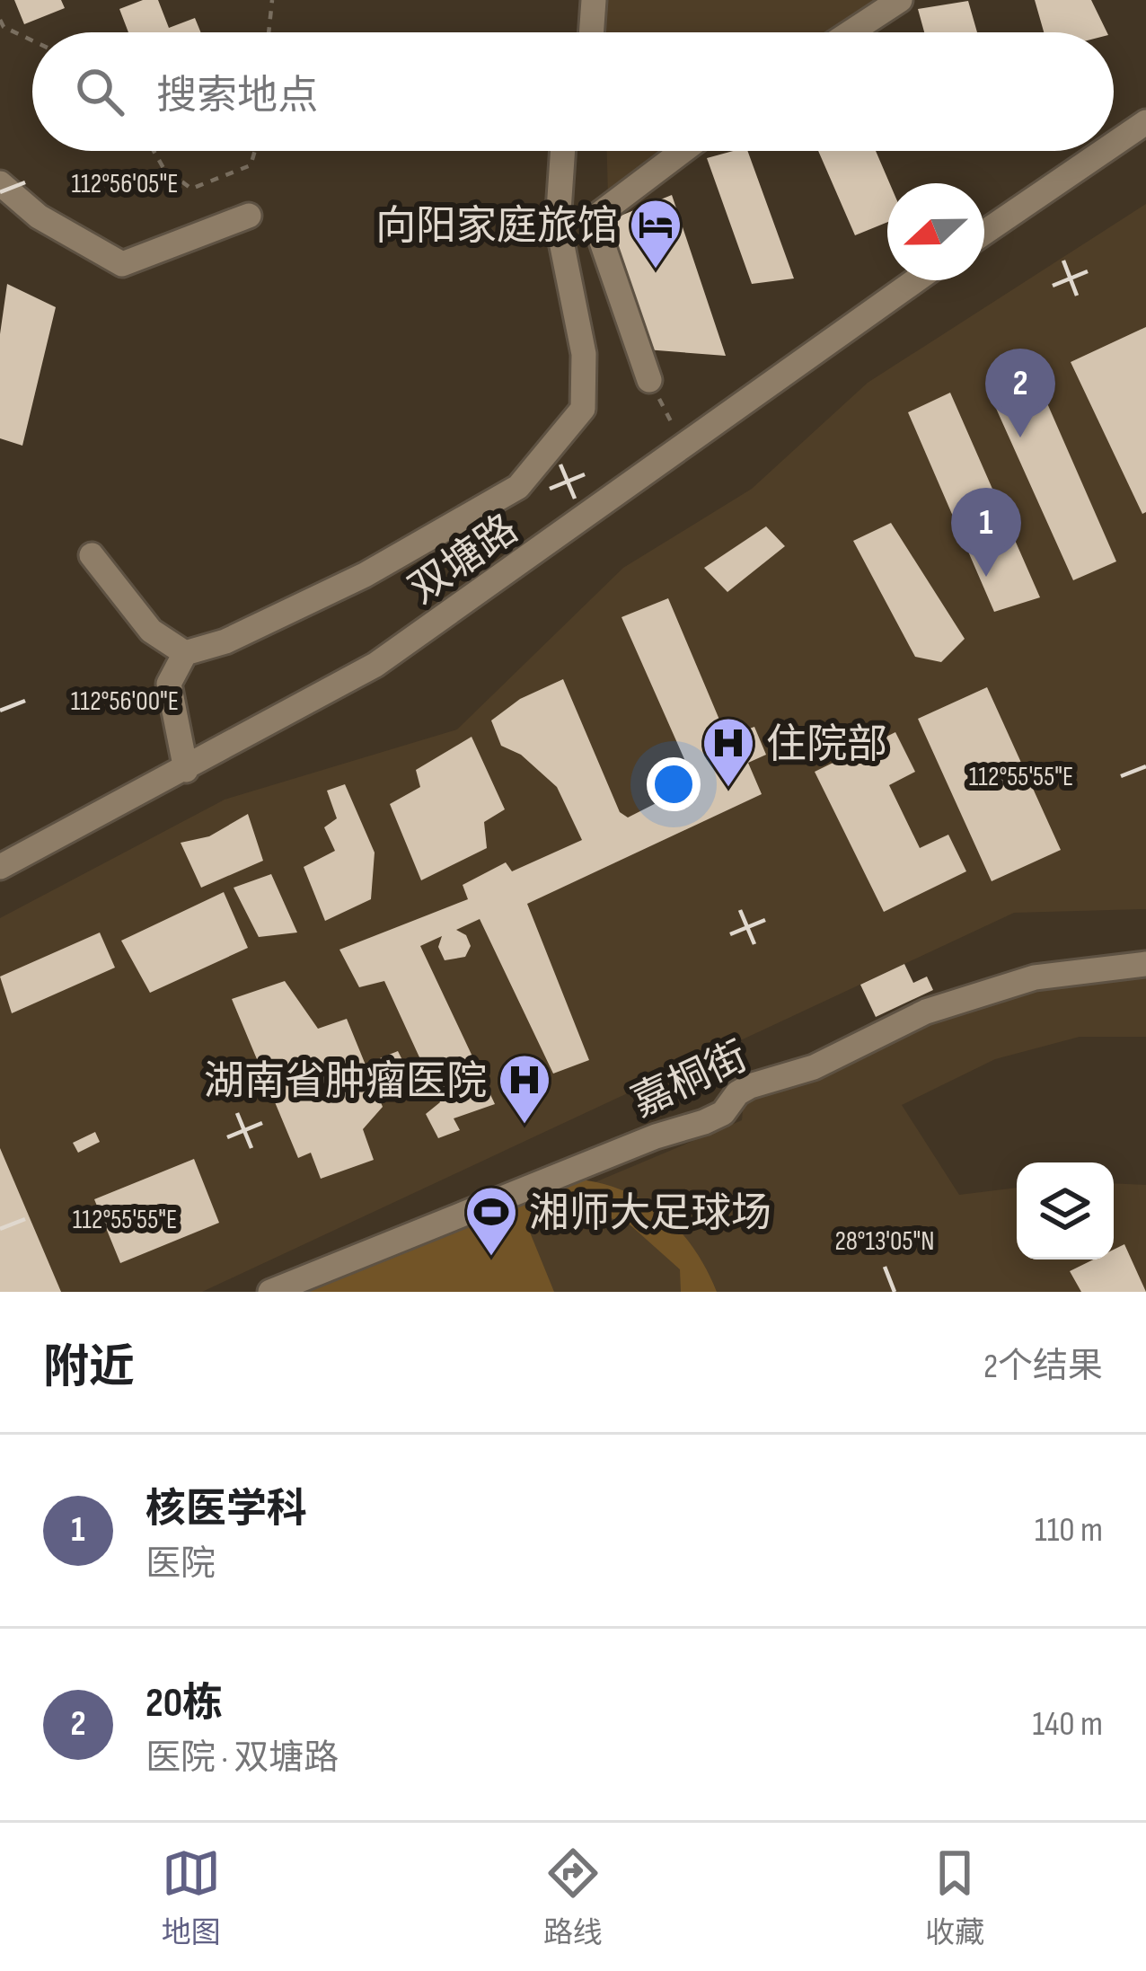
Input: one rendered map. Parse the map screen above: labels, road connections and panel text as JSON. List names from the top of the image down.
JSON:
{
  "streets": {
    "street": ["双塘路", "嘉桐街"]
  },
  "places": {
    "hotel": ["向阳家庭旅馆"],
    "hospital": ["住院部", "湖南省肿瘤医院"],
    "sports": ["湘师大足球场"]
  },
  "north": "left",
  "page": {
    "search": "搜索地点",
    "pins": ["2", "1"],
    "heading": ["附近", "2个结果"],
    "list": [
      {
        "mark": "1",
        "name": "核医学科",
        "note": "医院",
        "value": "110 m"
      },
      {
        "mark": "2",
        "name": "20栋",
        "note": "医院 · 双塘路",
        "value": "140 m"
      }
    ],
    "nav": ["地图", "路线", "收藏"]
  },
  "coordinates": [
    "112°56'05\"E",
    "112°56'00\"E",
    "112°55'55\"E",
    "28°13'05\"N"
  ]
}
